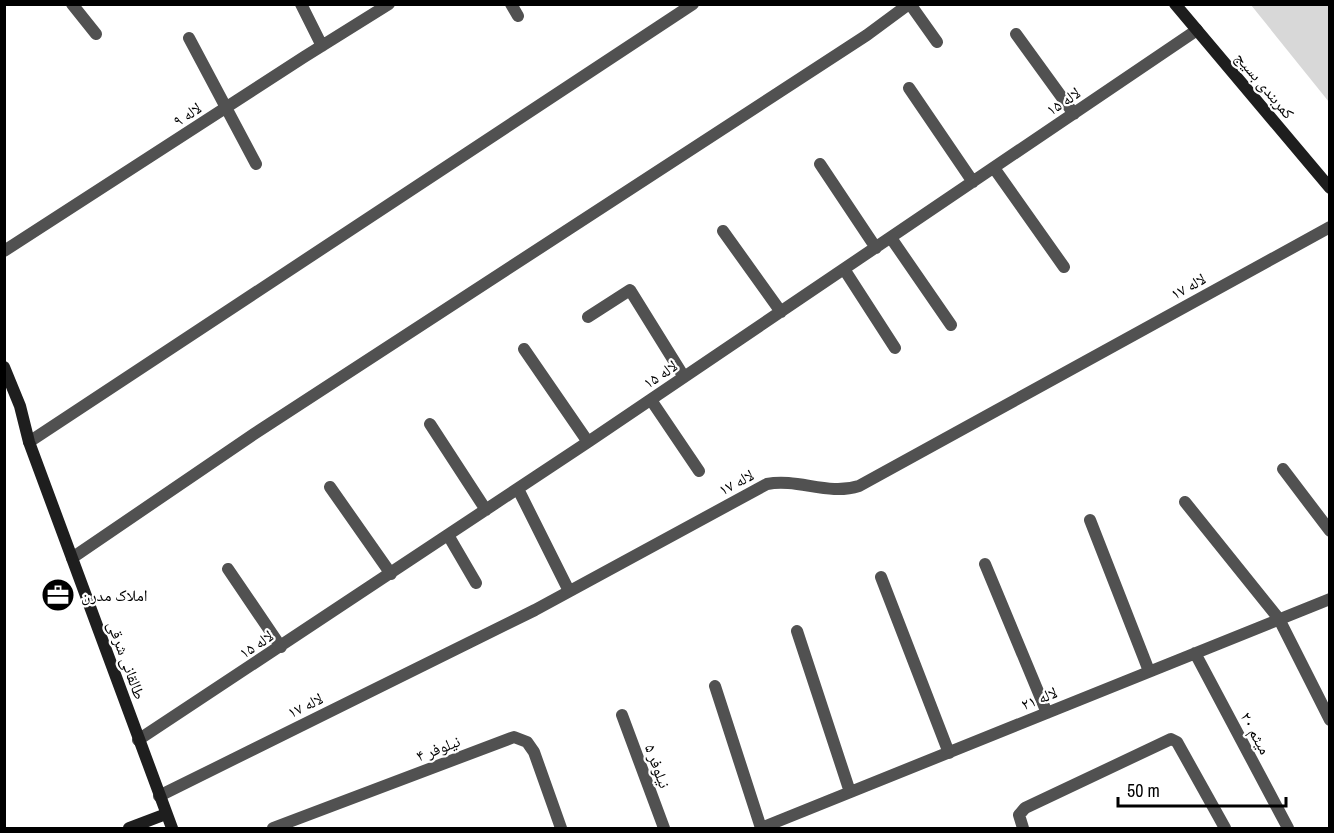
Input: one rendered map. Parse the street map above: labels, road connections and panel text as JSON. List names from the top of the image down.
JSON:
{
  "streets": {
    "street": [
      "کمربندی بسیج",
      "لاله ۱۵",
      "لاله ۹",
      "لاله ۱۷",
      "طالقانی شرقی",
      "لاله ۲۱",
      "میثم ۲۰",
      "نیلوفر ۴",
      "نیلوفر ۵"
    ]
  },
  "crossings": [
    ["کمربندی بسیج", "لاله ۱۵"],
    ["لاله ۱۵", "طالقانی شرقی"],
    ["لاله ۱۷", "طالقانی شرقی"],
    ["لاله ۲۱", "میثم ۲۰"]
  ],
  "places": {
    "office": ["املاک مدرن"]
  },
  "scale_bar": "50 m"
}
